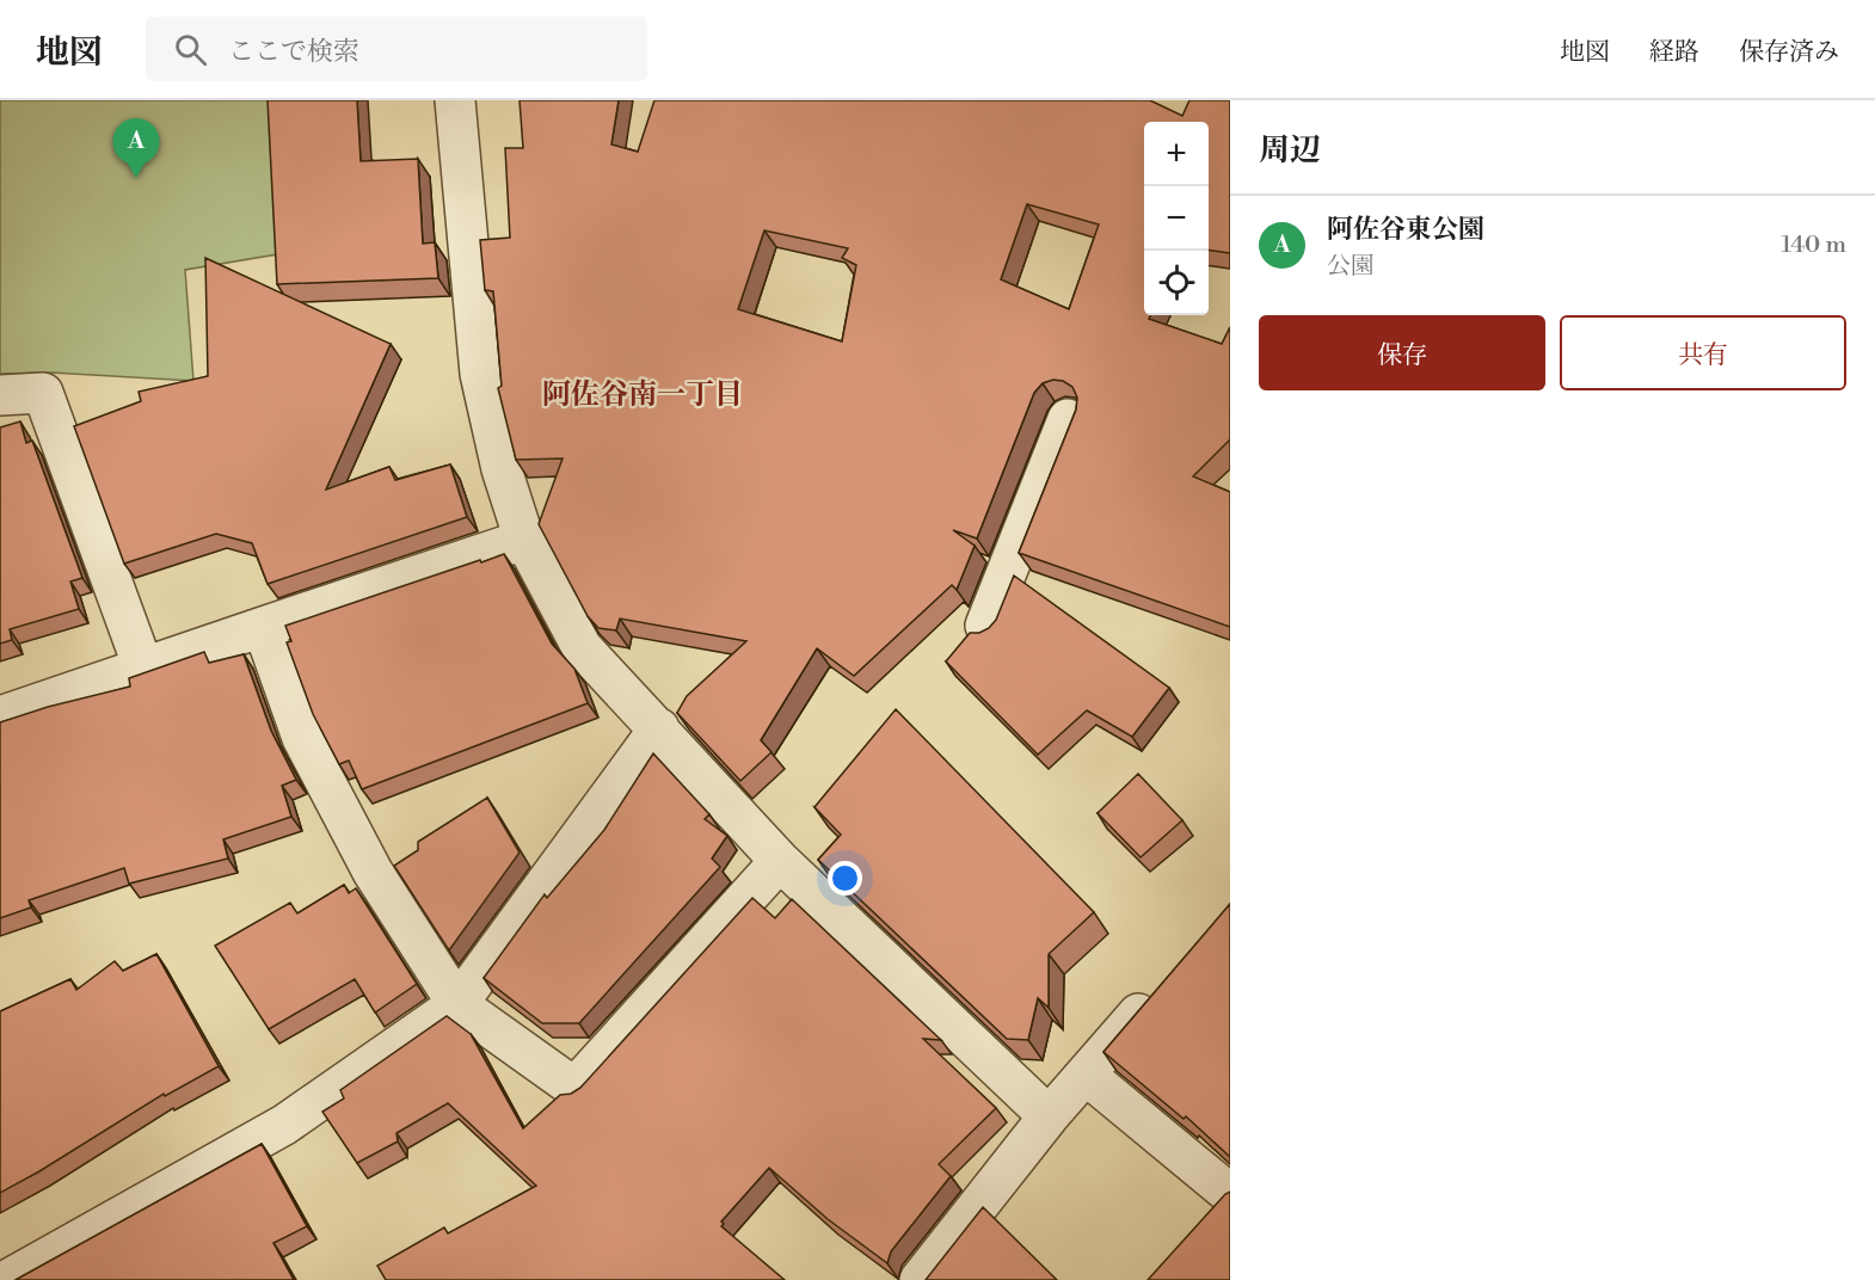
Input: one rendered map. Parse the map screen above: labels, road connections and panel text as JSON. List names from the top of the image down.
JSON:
{
  "districts": ["阿佐谷南一丁目"],
  "page": {
    "header": "地図",
    "search": "ここで検索",
    "nav": ["地図", "経路", "保存済み"],
    "heading": "周辺",
    "pins": "A",
    "map_buttons": ["+", "−"],
    "list": [
      {
        "mark": "A",
        "name": "阿佐谷東公園",
        "note": "公園",
        "value": "140 m"
      }
    ],
    "buttons": ["保存", "共有"]
  }
}
